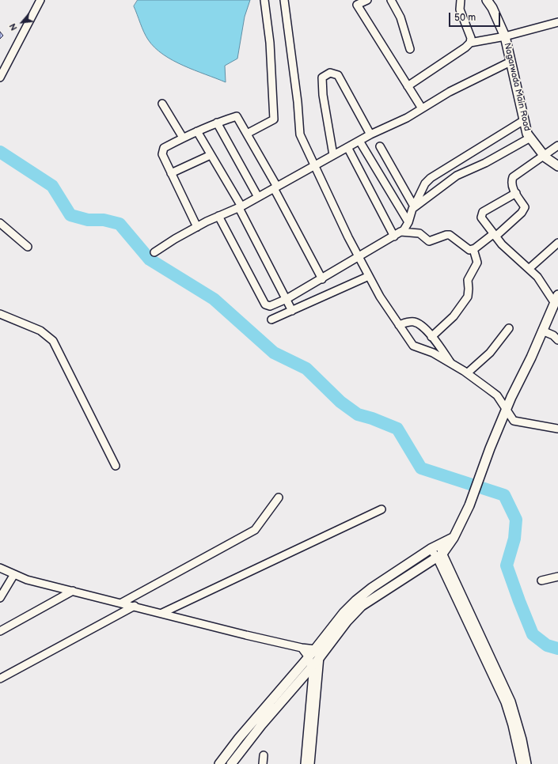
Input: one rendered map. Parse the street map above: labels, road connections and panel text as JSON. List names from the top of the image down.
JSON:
{
  "streets": {
    "main road": ["Nagarwada Main Road"]
  },
  "scale_bar": "50 m",
  "north": "bottom left"
}
